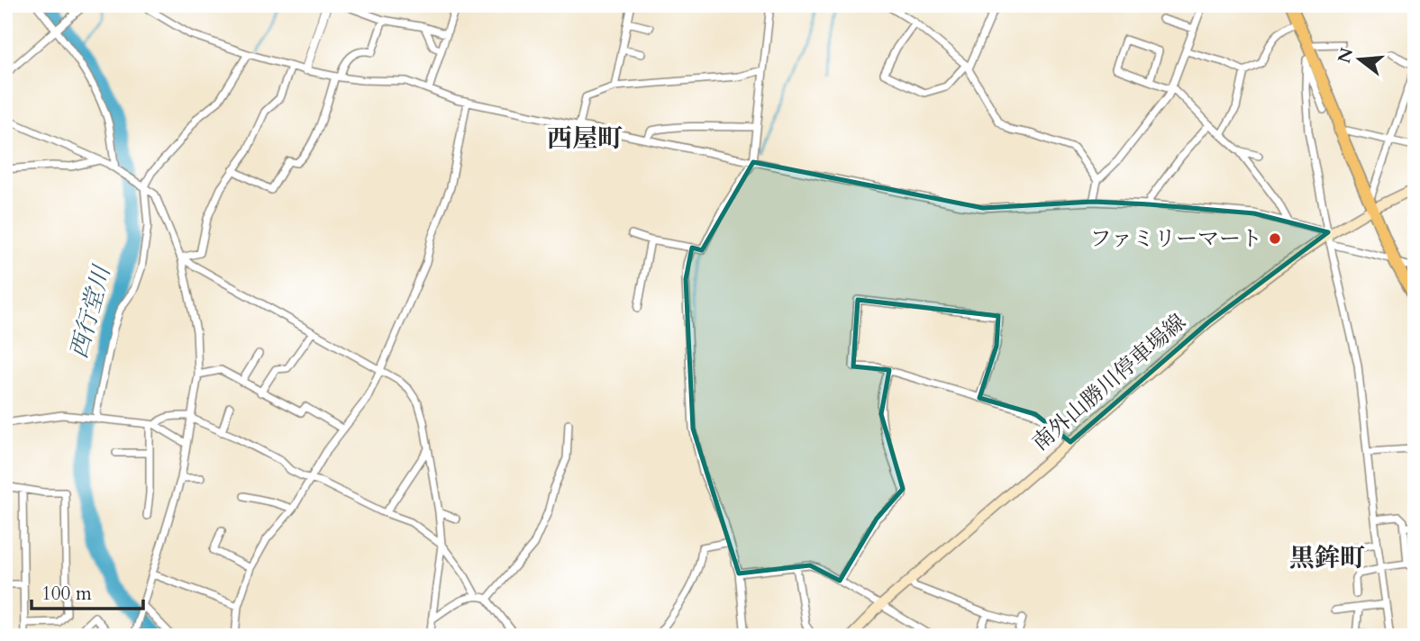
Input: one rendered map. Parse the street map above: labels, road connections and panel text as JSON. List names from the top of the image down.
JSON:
{
  "streets": {
    "main road": ["南外山勝川停車場線"]
  },
  "districts": ["西屋町", "黒鉾町"],
  "water": ["西行堂川"],
  "places": ["ファミリーマート"],
  "scale_bar": "100 m",
  "north": "left"
}
